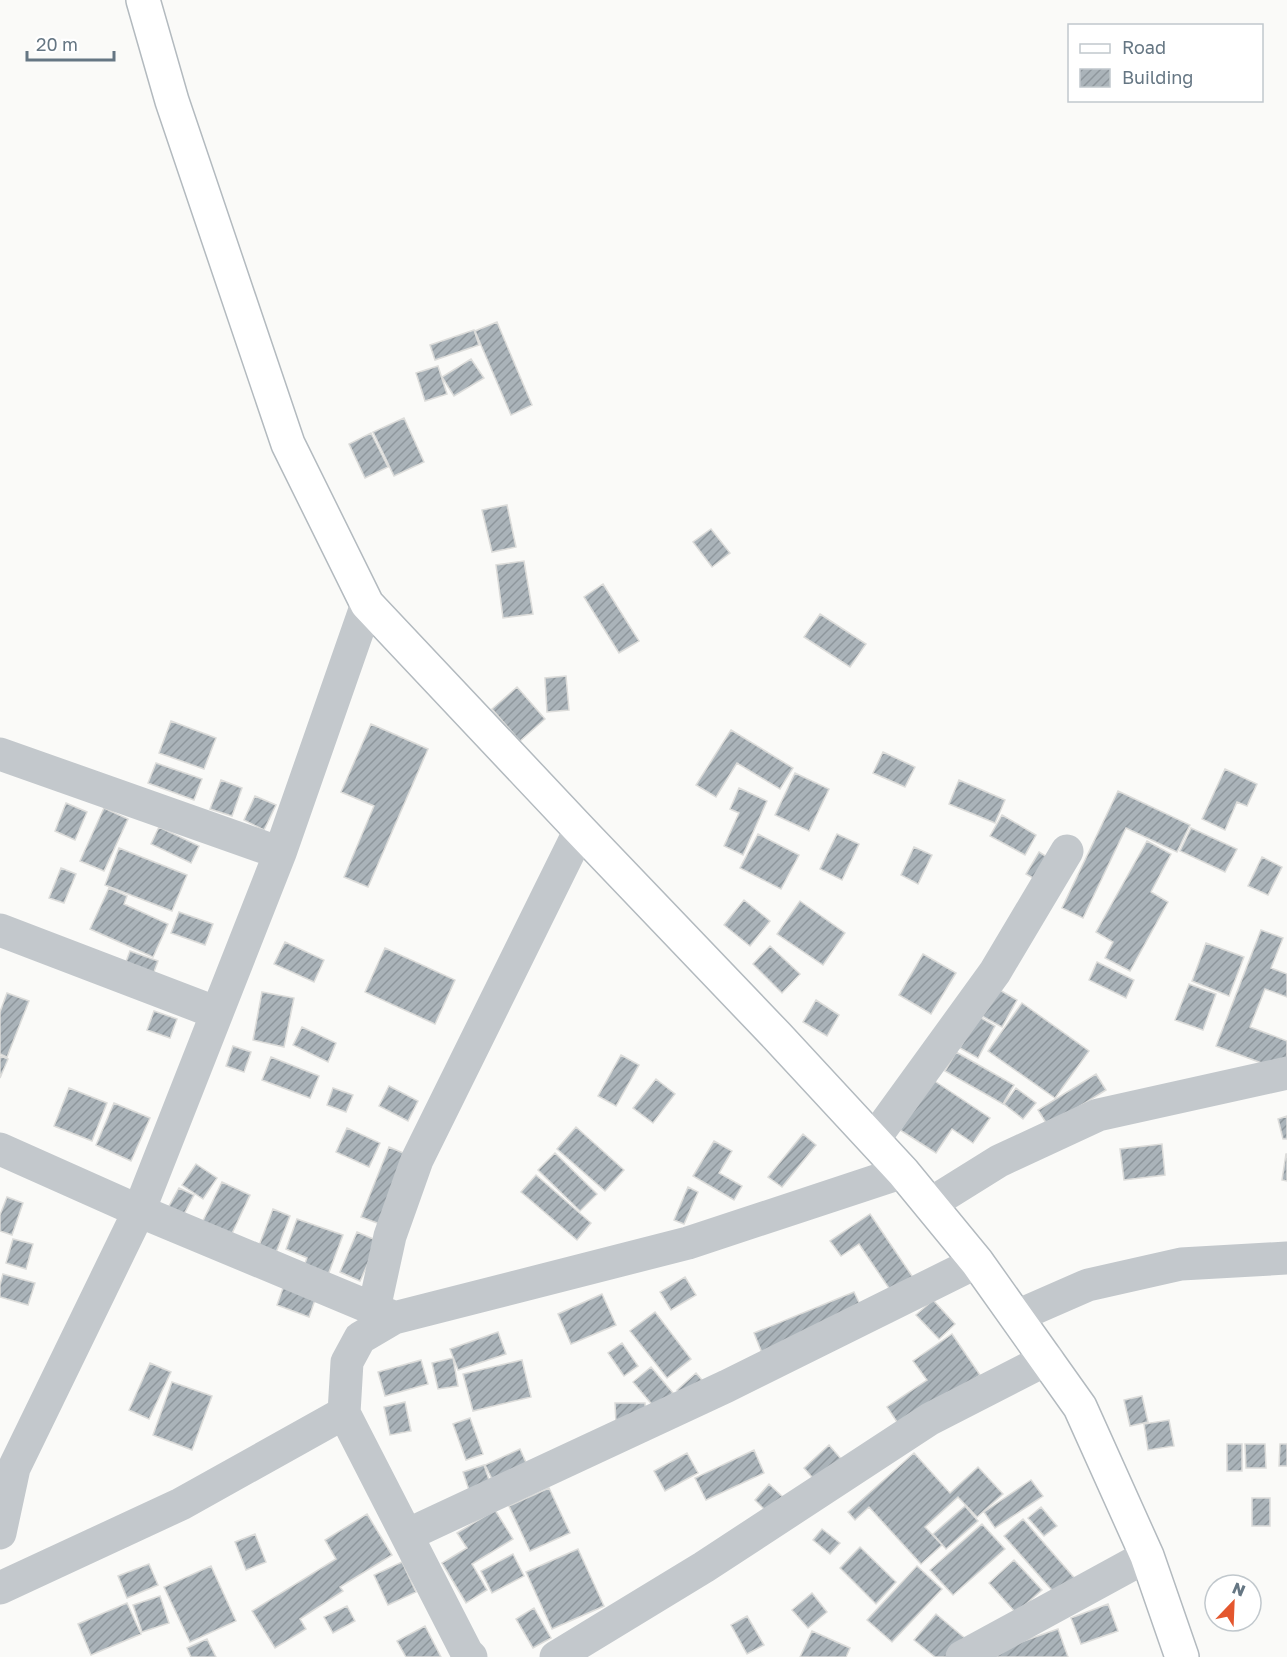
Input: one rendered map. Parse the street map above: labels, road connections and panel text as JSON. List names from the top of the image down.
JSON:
{
  "legend": ["Road", "Building"],
  "scale_bar": "20 m",
  "north": "top right"
}
